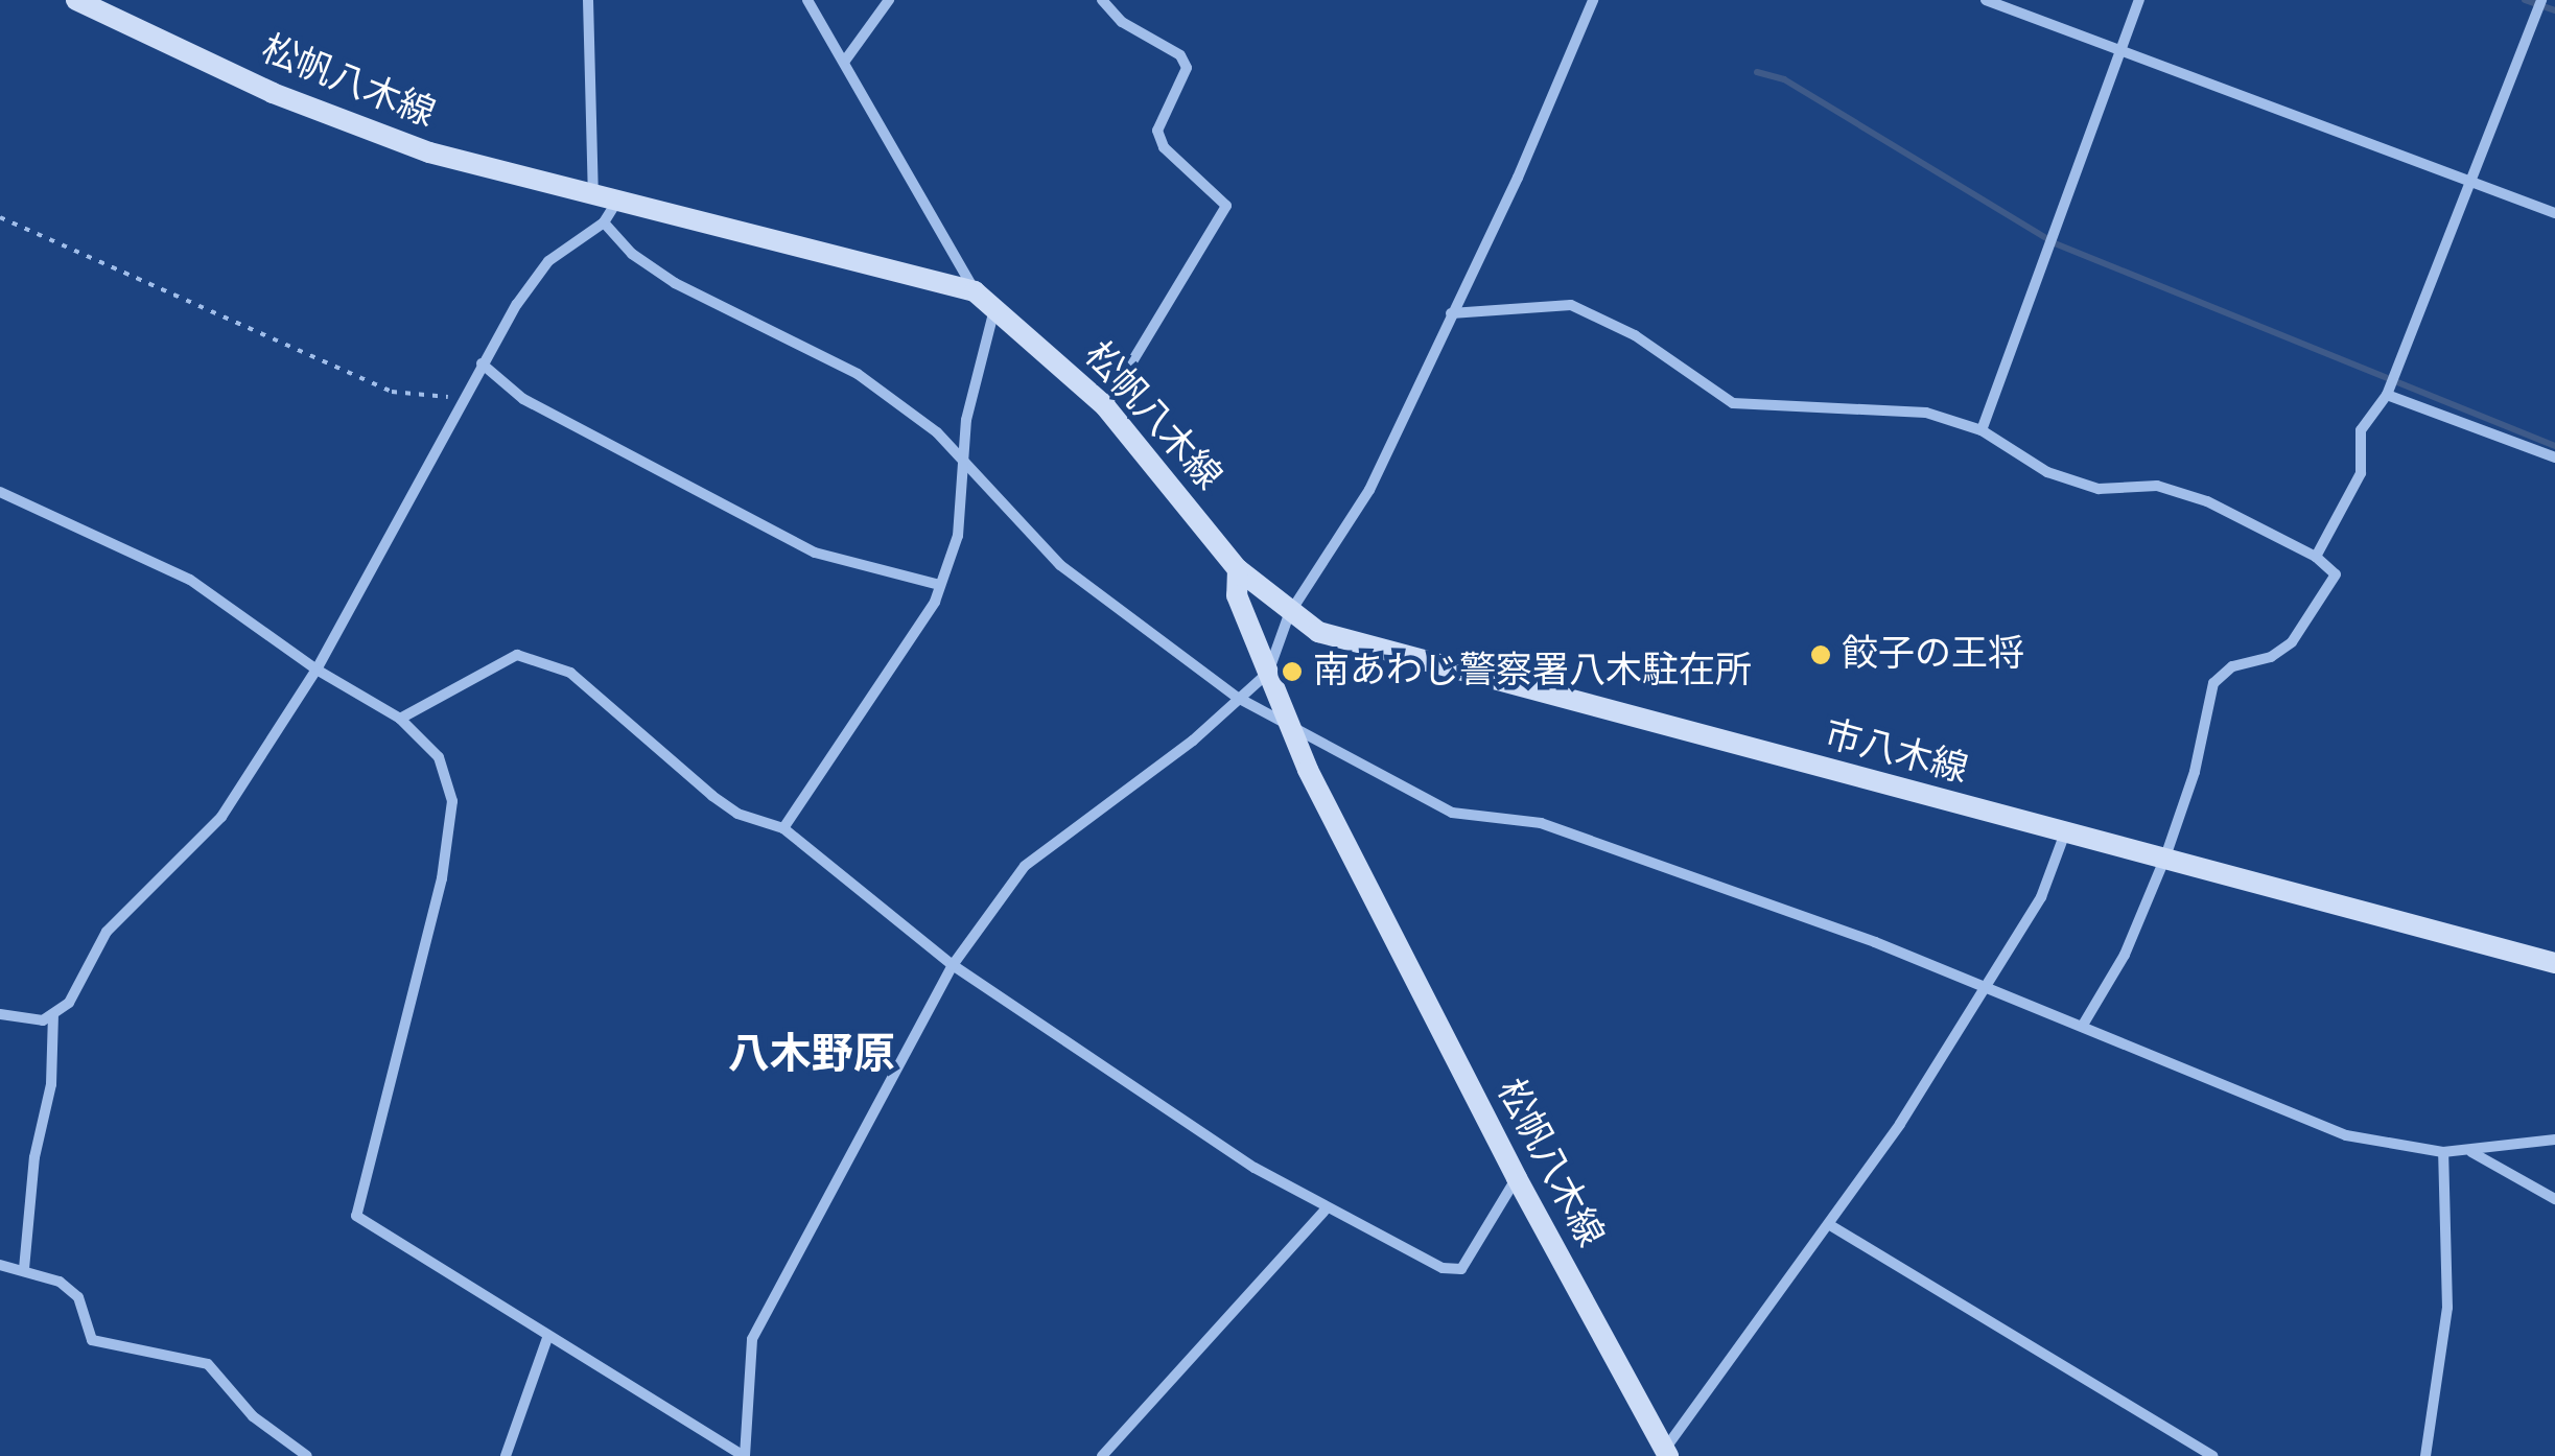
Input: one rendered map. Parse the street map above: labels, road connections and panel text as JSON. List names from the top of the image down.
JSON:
{
  "streets": {
    "main road": ["松帆八木線", "市八木線"]
  },
  "crossings": [
    ["松帆八木線", "市八木線"]
  ],
  "districts": ["八木野原"],
  "places": ["餃子の王将", "南あわじ警察署八木駐在所"]
}
